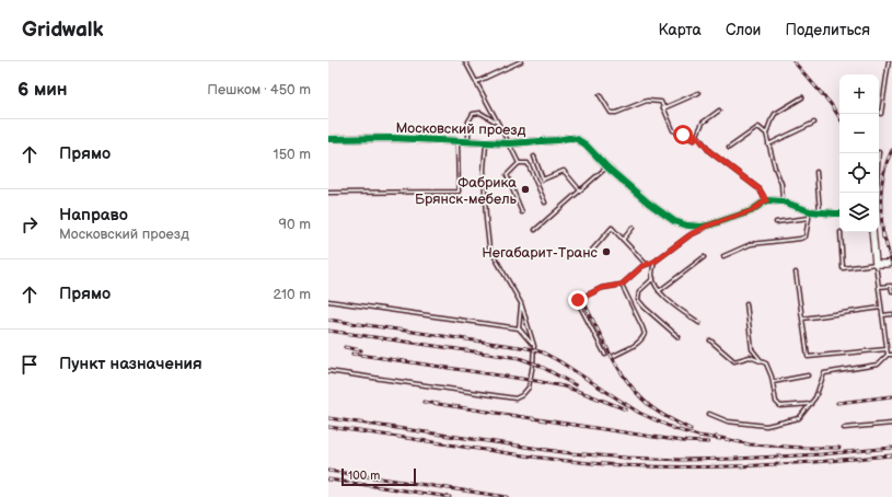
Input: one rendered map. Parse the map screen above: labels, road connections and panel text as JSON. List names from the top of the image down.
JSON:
{
  "streets": {
    "street": ["Московский проезд"]
  },
  "places": ["Фабрика Брянск-мебель", "Негабарит-Транс"],
  "scale_bar": "100 m",
  "page": {
    "header": "Gridwalk",
    "nav": ["Карта", "Слои", "Поделиться"],
    "heading": ["6 мин", "Пешком · 450 m"],
    "map_buttons": ["+", "−"],
    "list": [
      ["Прямо", "150 m"],
      ["Направо", "Московский проезд", "90 m"],
      ["Прямо", "210 m"],
      "Пункт назначения"
    ],
    "scale": "100 m"
  }
}
